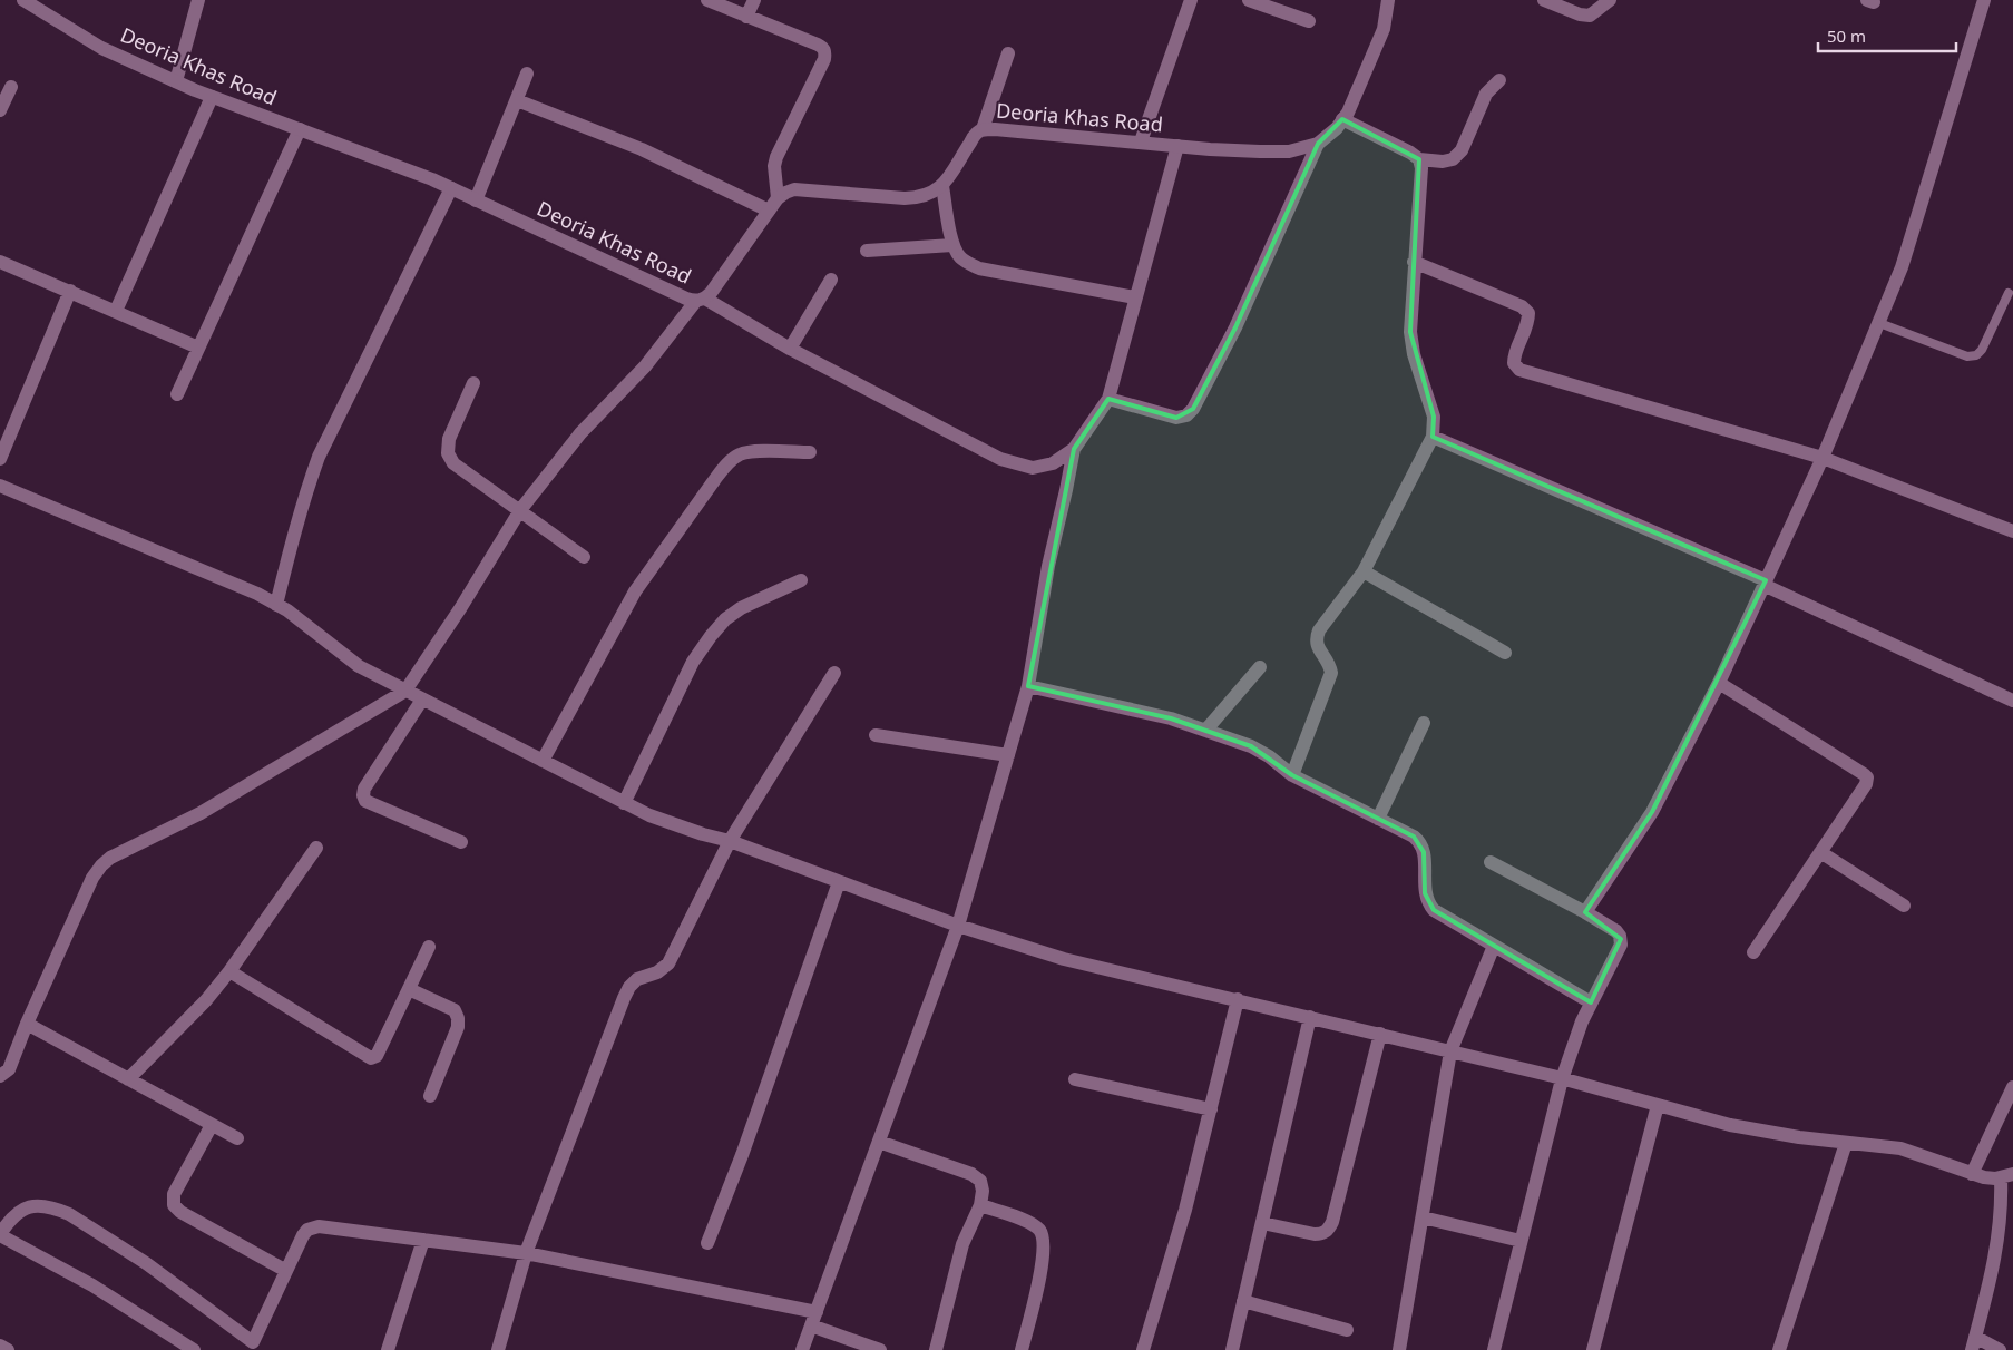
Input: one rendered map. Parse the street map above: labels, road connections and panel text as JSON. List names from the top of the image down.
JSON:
{
  "streets": {
    "street": ["Deoria Khas Road"]
  },
  "scale_bar": "50 m"
}
